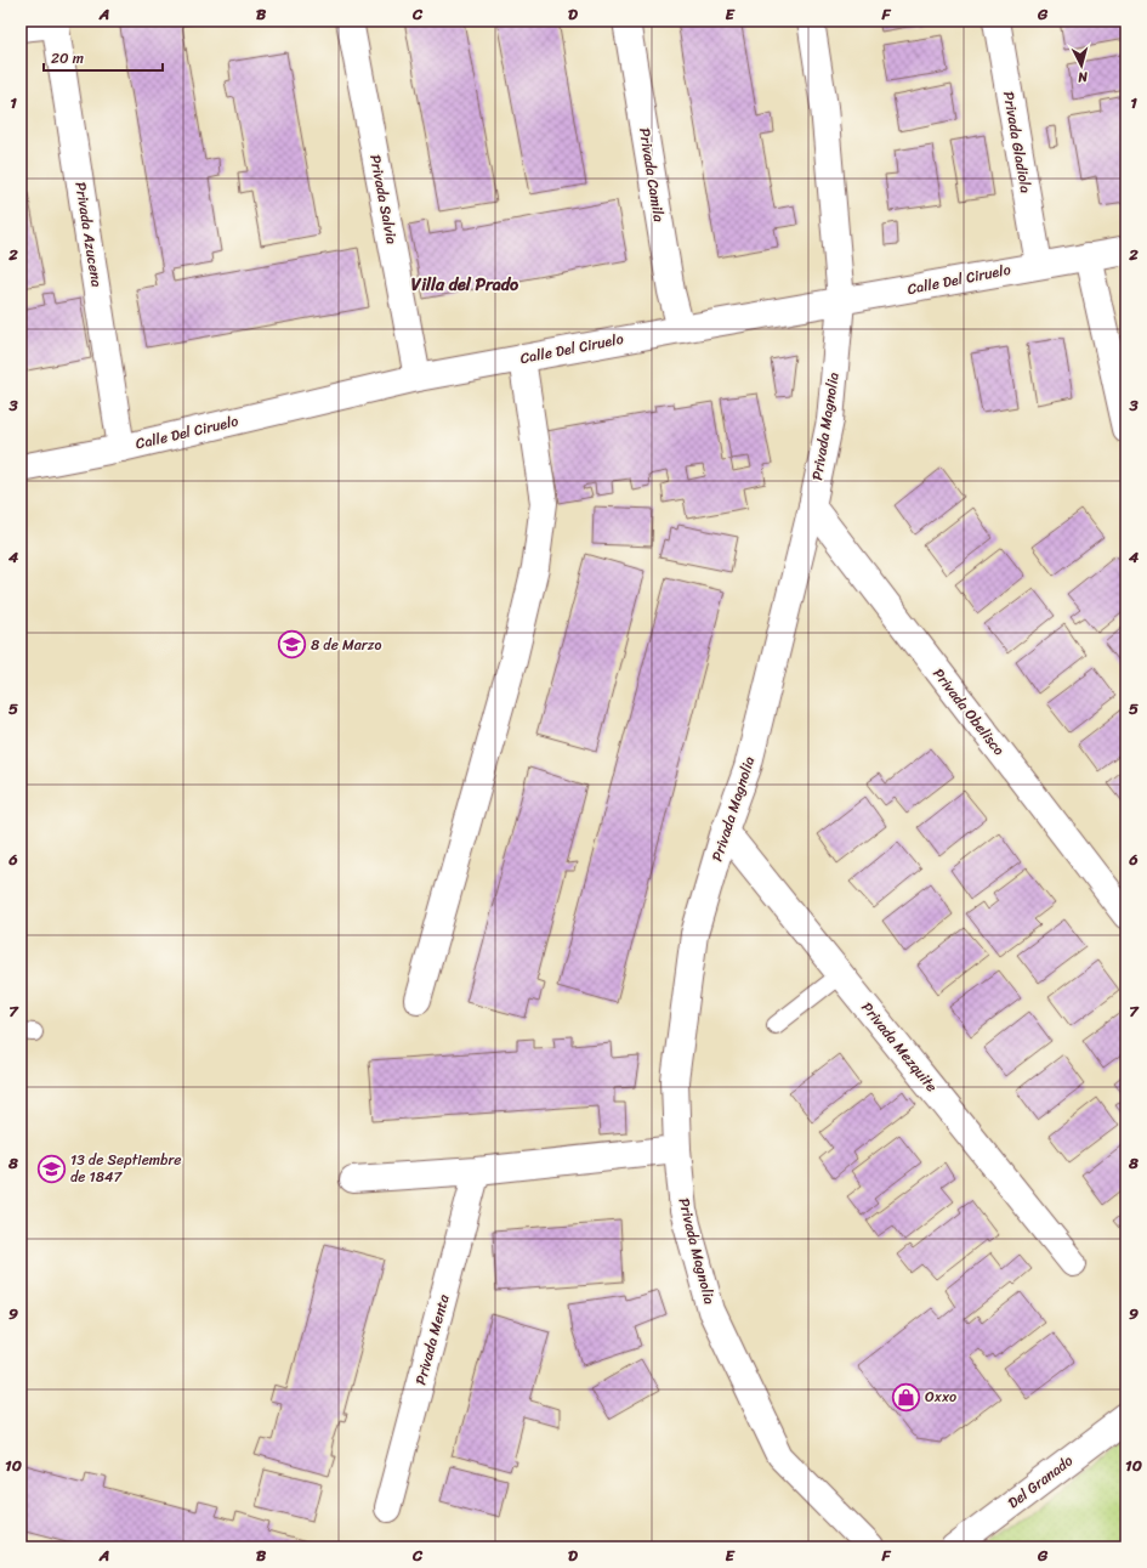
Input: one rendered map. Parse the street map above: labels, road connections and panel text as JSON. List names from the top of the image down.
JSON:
{
  "streets": {
    "street": [
      "Privada Gladiola",
      "Privada Camila",
      "Privada Salvia",
      "Privada Azucena",
      "Calle Del Ciruelo",
      "Privada Magnolia",
      "Privada Obelisco",
      "Privada Mezquite",
      "Privada Menta",
      "Del Granado"
    ]
  },
  "crossings": [
    ["Privada Gladiola", "Calle Del Ciruelo"],
    ["Privada Camila", "Calle Del Ciruelo"],
    ["Privada Salvia", "Calle Del Ciruelo"],
    ["Privada Azucena", "Calle Del Ciruelo"],
    ["Calle Del Ciruelo", "Privada Magnolia"],
    ["Privada Magnolia", "Privada Obelisco"],
    ["Privada Magnolia", "Privada Mezquite"]
  ],
  "districts": ["Villa del Prado"],
  "places": {
    "school or university": ["8 de Marzo", "13 de Septiembre de 1847"],
    "shop": ["Oxxo"]
  },
  "scale_bar": "20 m",
  "north": "bottom",
  "grid": {
    "columns": [
      "A",
      "B",
      "C",
      "D",
      "E",
      "F",
      "G"
    ],
    "rows": [
      "1",
      "2",
      "3",
      "4",
      "5",
      "6",
      "7",
      "8",
      "9",
      "10"
    ]
  }
}
